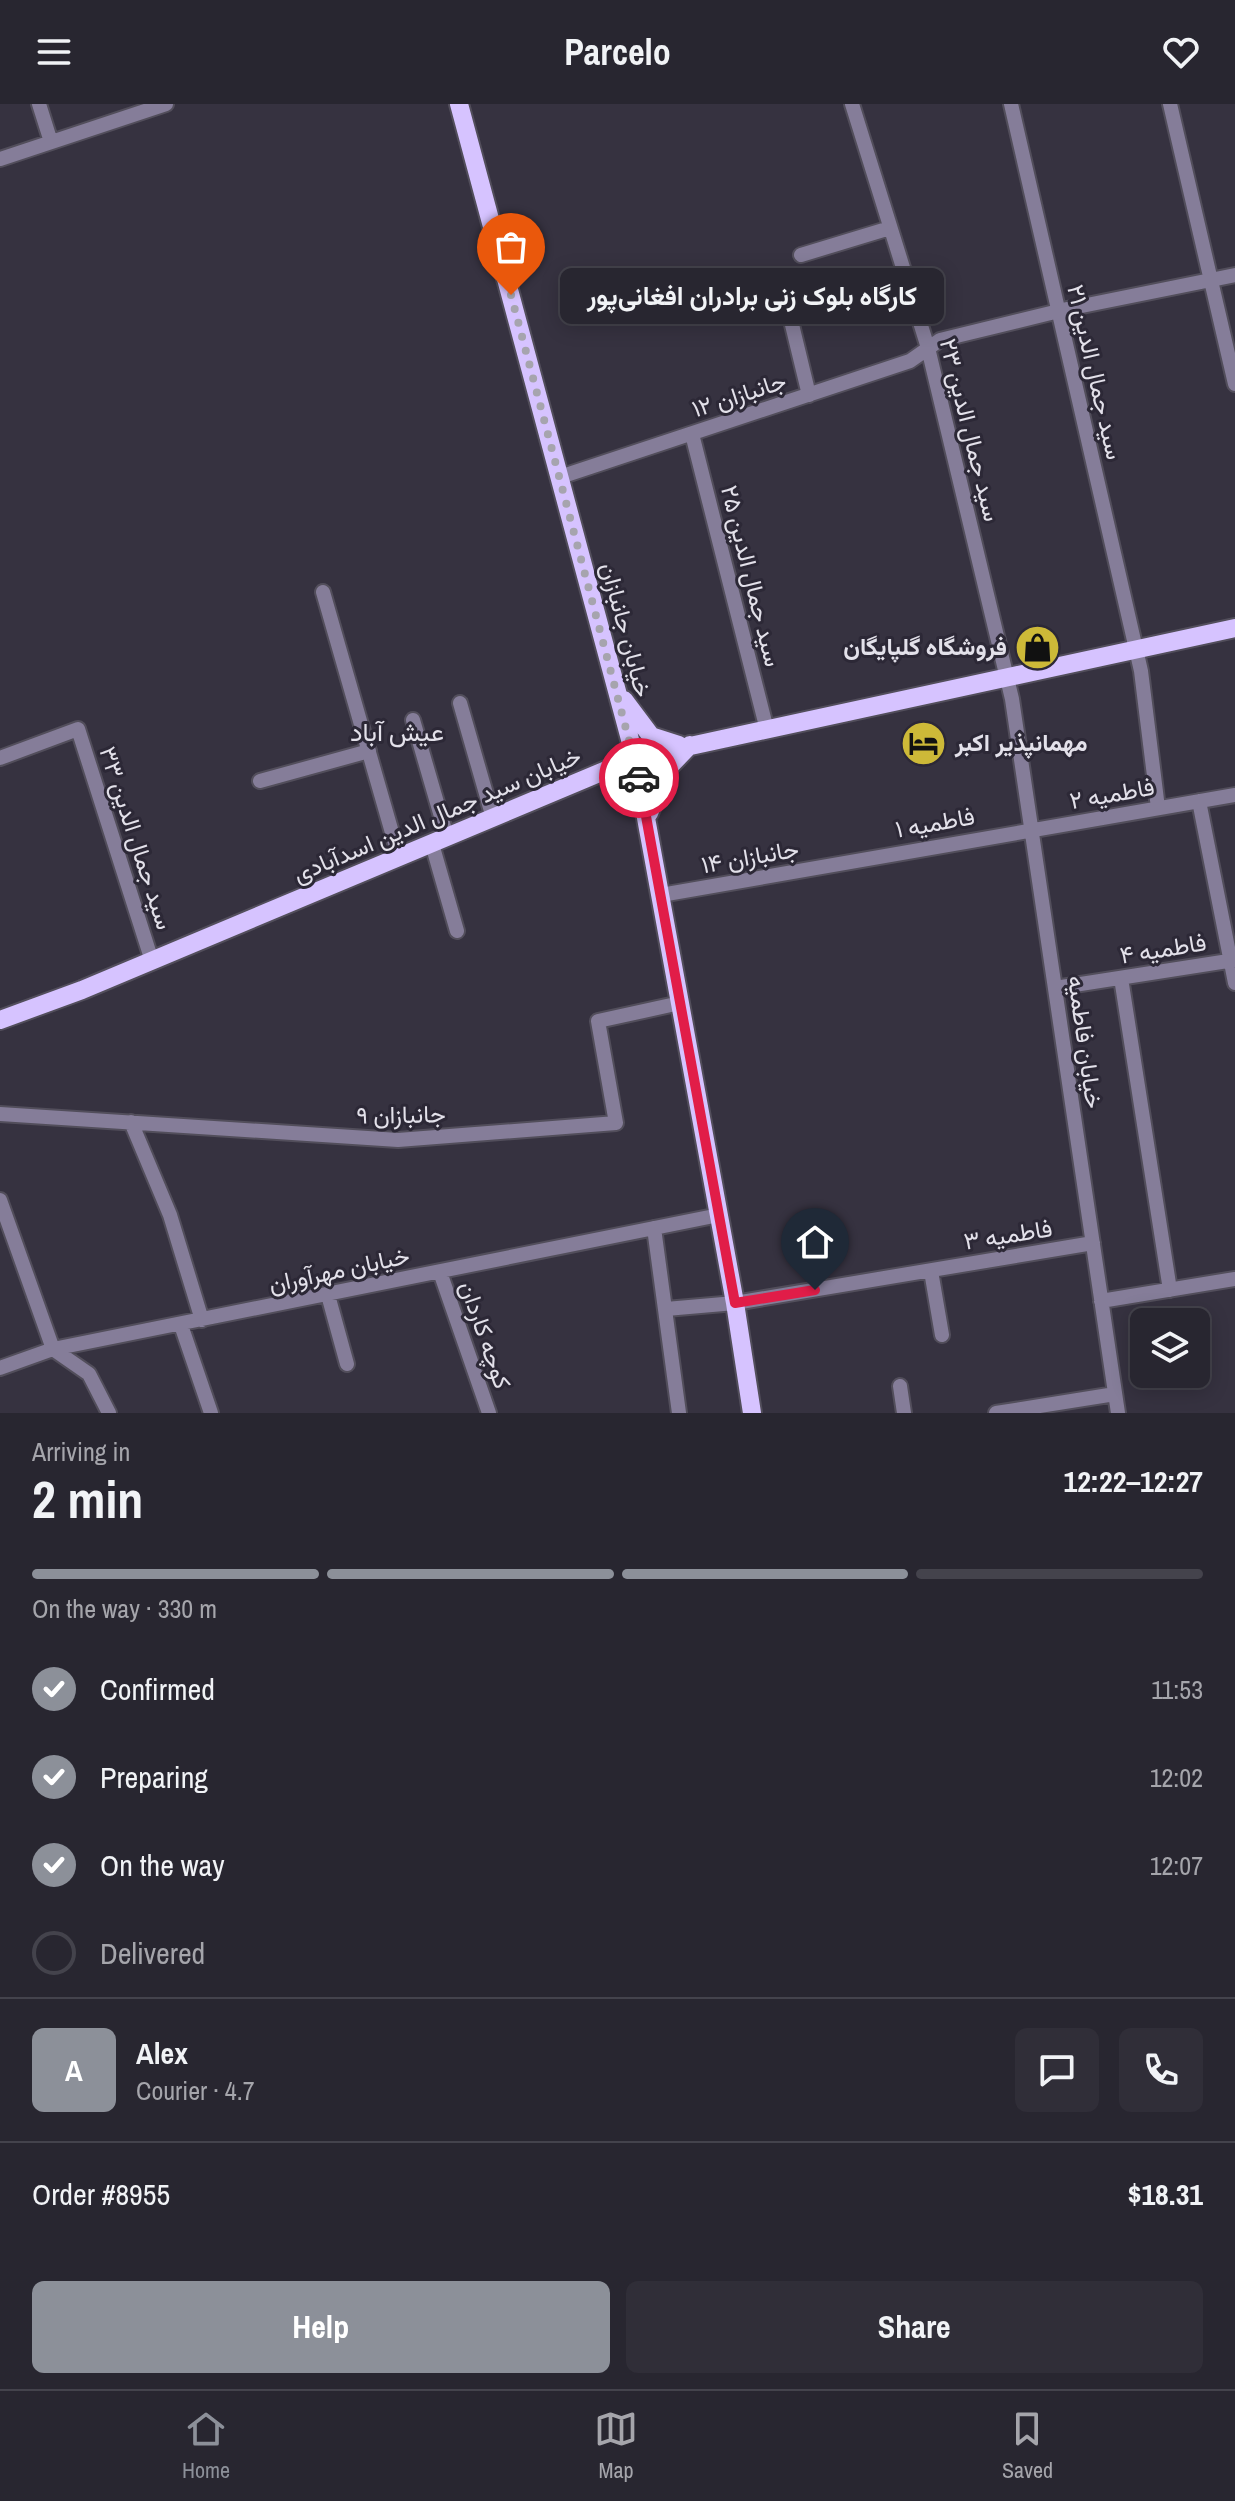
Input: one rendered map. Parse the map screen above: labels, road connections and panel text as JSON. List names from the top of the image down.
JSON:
{
  "streets": {
    "main road": ["خیابان جانبازان", "خیابان سید جمال الدین اسدآبادی"],
    "street": [
      "سید جمال الدین ۲۱",
      "جانبازان ۱۲",
      "سید جمال الدین ۲۳",
      "سید جمال الدین ۲۵",
      "فاطمیه ۲",
      "فاطمیه ۱",
      "سید جمال الدین ۳۳",
      "جانبازان ۱۴",
      "فاطمیه ۴",
      "خیابان فاطمیه",
      "جانبازان ۹",
      "فاطمیه ۳",
      "خیابان مهرآوران",
      "کوچه کاردان"
    ]
  },
  "crossings": [
    ["سید جمال الدین ۲۱", "جانبازان ۱۲"],
    ["سید جمال الدین ۲۱", "فاطمیه ۲"],
    ["سید جمال الدین ۲۱", "خیابان سید جمال الدین اسدآبادی"],
    ["جانبازان ۱۲", "سید جمال الدین ۲۳"],
    ["جانبازان ۱۲", "سید جمال الدین ۲۵"],
    ["جانبازان ۱۲", "خیابان جانبازان"],
    ["سید جمال الدین ۲۳", "خیابان سید جمال الدین اسدآبادی"],
    ["سید جمال الدین ۲۳", "خیابان فاطمیه"],
    ["سید جمال الدین ۲۵", "خیابان سید جمال الدین اسدآبادی"],
    ["خیابان جانبازان", "خیابان سید جمال الدین اسدآبادی"],
    ["خیابان جانبازان", "جانبازان ۱۴"],
    ["خیابان جانبازان", "جانبازان ۹"],
    ["خیابان جانبازان", "فاطمیه ۳"],
    ["خیابان جانبازان", "خیابان مهرآوران"],
    ["فاطمیه ۲", "فاطمیه ۱"],
    ["فاطمیه ۲", "خیابان فاطمیه"],
    ["خیابان سید جمال الدین اسدآبادی", "سید جمال الدین ۳۳"],
    ["خیابان سید جمال الدین اسدآبادی", "خیابان فاطمیه"],
    ["فاطمیه ۱", "جانبازان ۱۴"],
    ["فاطمیه ۱", "خیابان فاطمیه"],
    ["فاطمیه ۴", "خیابان فاطمیه"],
    ["خیابان فاطمیه", "فاطمیه ۳"],
    ["خیابان مهرآوران", "کوچه کاردان"]
  ],
  "districts": ["عیش آباد"],
  "places": {
    "other": ["کارگاه بلوک زنی برادران افغانی‌پور"],
    "shop": ["فروشگاه گلپایگان"],
    "hotel": ["مهمانپذیر اکبر"]
  },
  "page": {
    "header": "Parcelo",
    "bubble": "کارگاه بلوک زنی برادران افغانی‌پور",
    "heading": ["2 min", "Arriving in", "12:22–12:27"],
    "panel": [
      "Alex",
      "Courier · 4.7",
      "Order #8955",
      "$18.31"
    ],
    "bar": "On the way · 330 m",
    "list": [
      ["Confirmed", "11:53"],
      ["Preparing", "12:02"],
      ["On the way", "12:07"],
      "Delivered"
    ],
    "round": "A",
    "buttons": ["Help", "Share"],
    "tabs": ["Home", "Map", "Saved"]
  }
}
